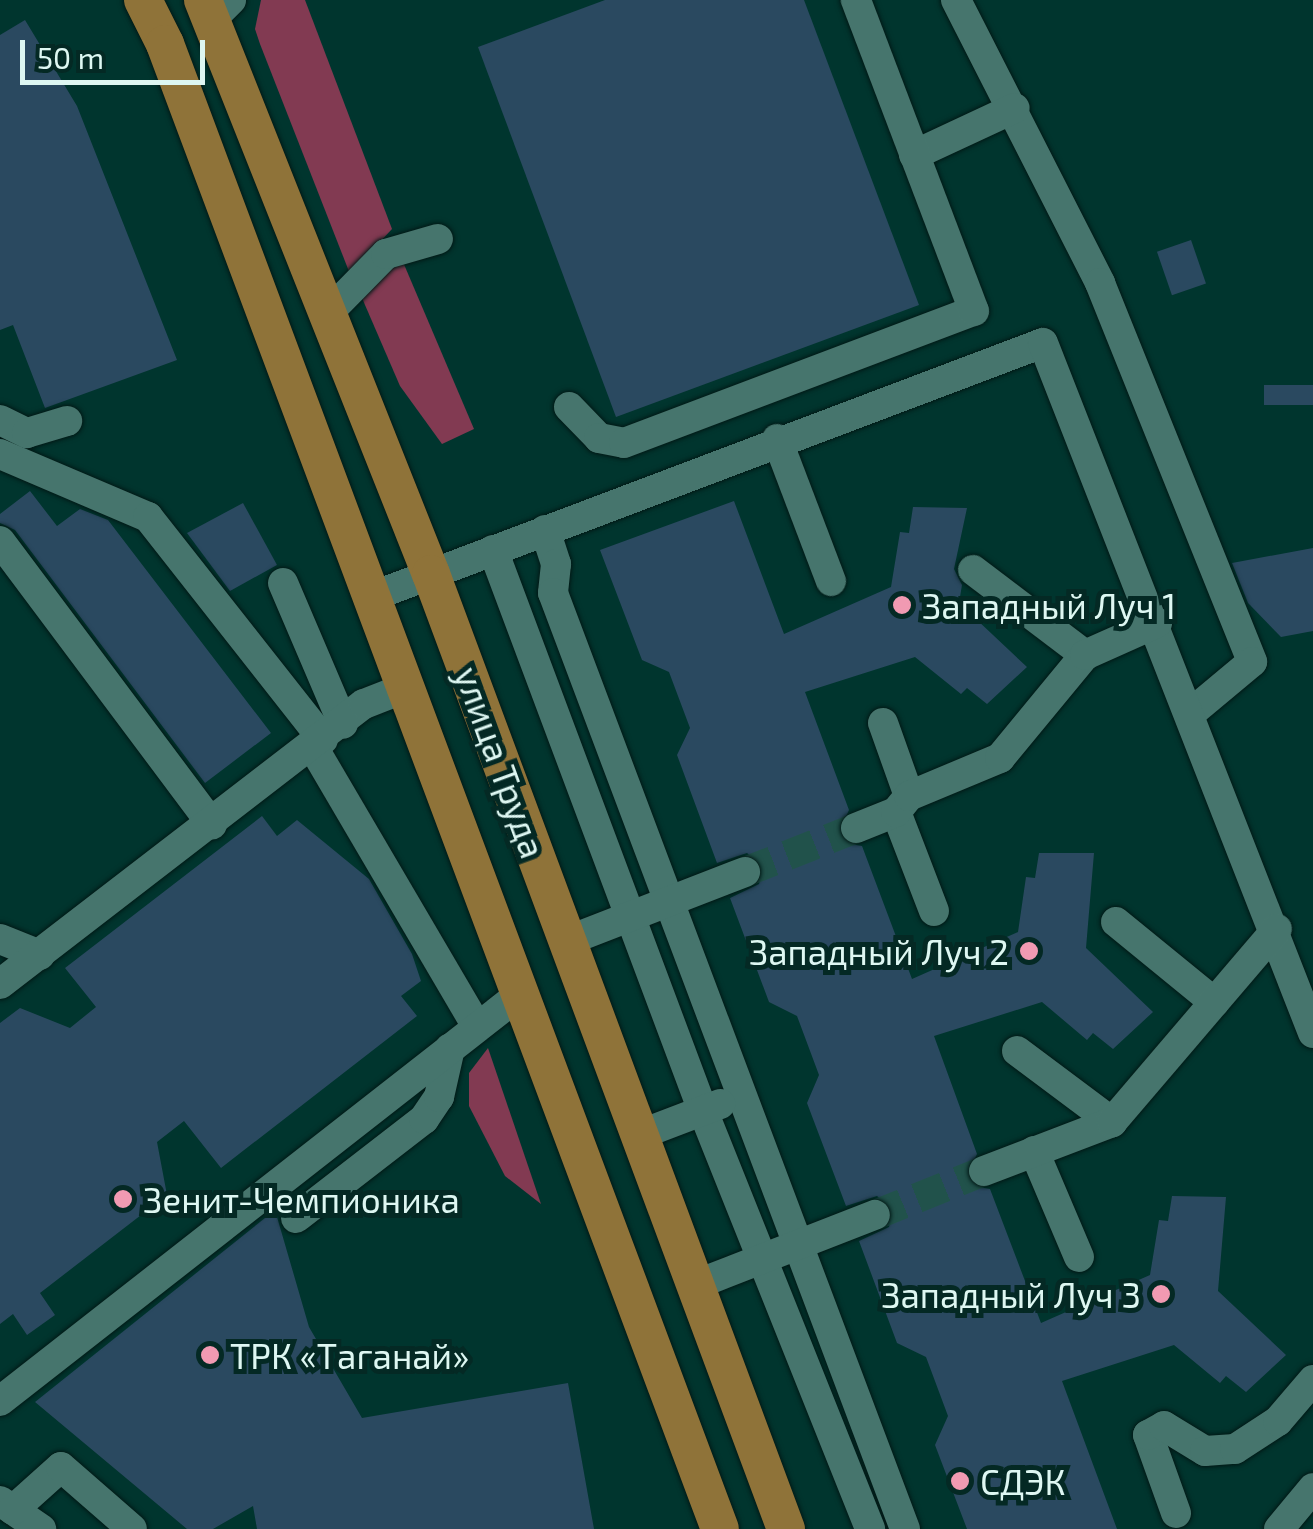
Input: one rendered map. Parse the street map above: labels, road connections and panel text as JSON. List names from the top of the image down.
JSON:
{
  "streets": {
    "main road": ["улица Труда"]
  },
  "places": [
    "Западный Луч 1",
    "Западный Луч 2",
    "Зенит-Чемпионика",
    "Западный Луч 3",
    "ТРК «Таганай»",
    "СДЭК"
  ],
  "scale_bar": "50 m"
}
